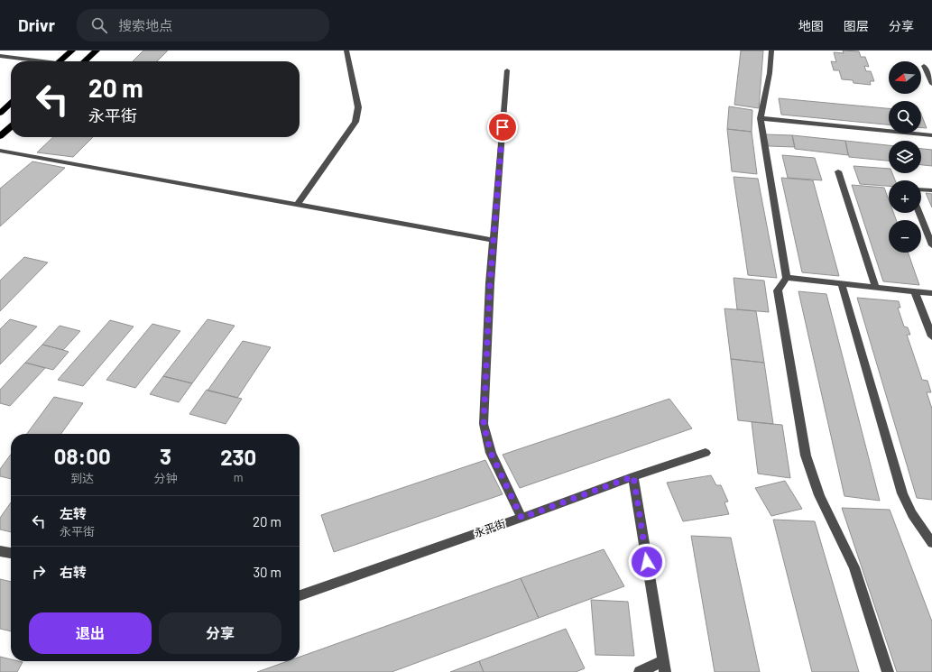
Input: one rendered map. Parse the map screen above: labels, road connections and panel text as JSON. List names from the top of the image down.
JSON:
{
  "streets": {
    "street": ["永平街"]
  },
  "north": "left",
  "page": {
    "header": "Drivr",
    "search": "搜索地点",
    "nav": ["地图", "图层", "分享"],
    "map_buttons": ["+", "−"],
    "turn": ["20 m", "永平街"],
    "eta": [
      "08:00",
      "到达",
      "3",
      "分钟",
      "230",
      "m"
    ],
    "list": [
      {
        "name": "左转",
        "note": "永平街",
        "value": "20 m"
      },
      {
        "name": "右转",
        "value": "30 m"
      }
    ],
    "buttons": ["退出", "分享"]
  }
}
